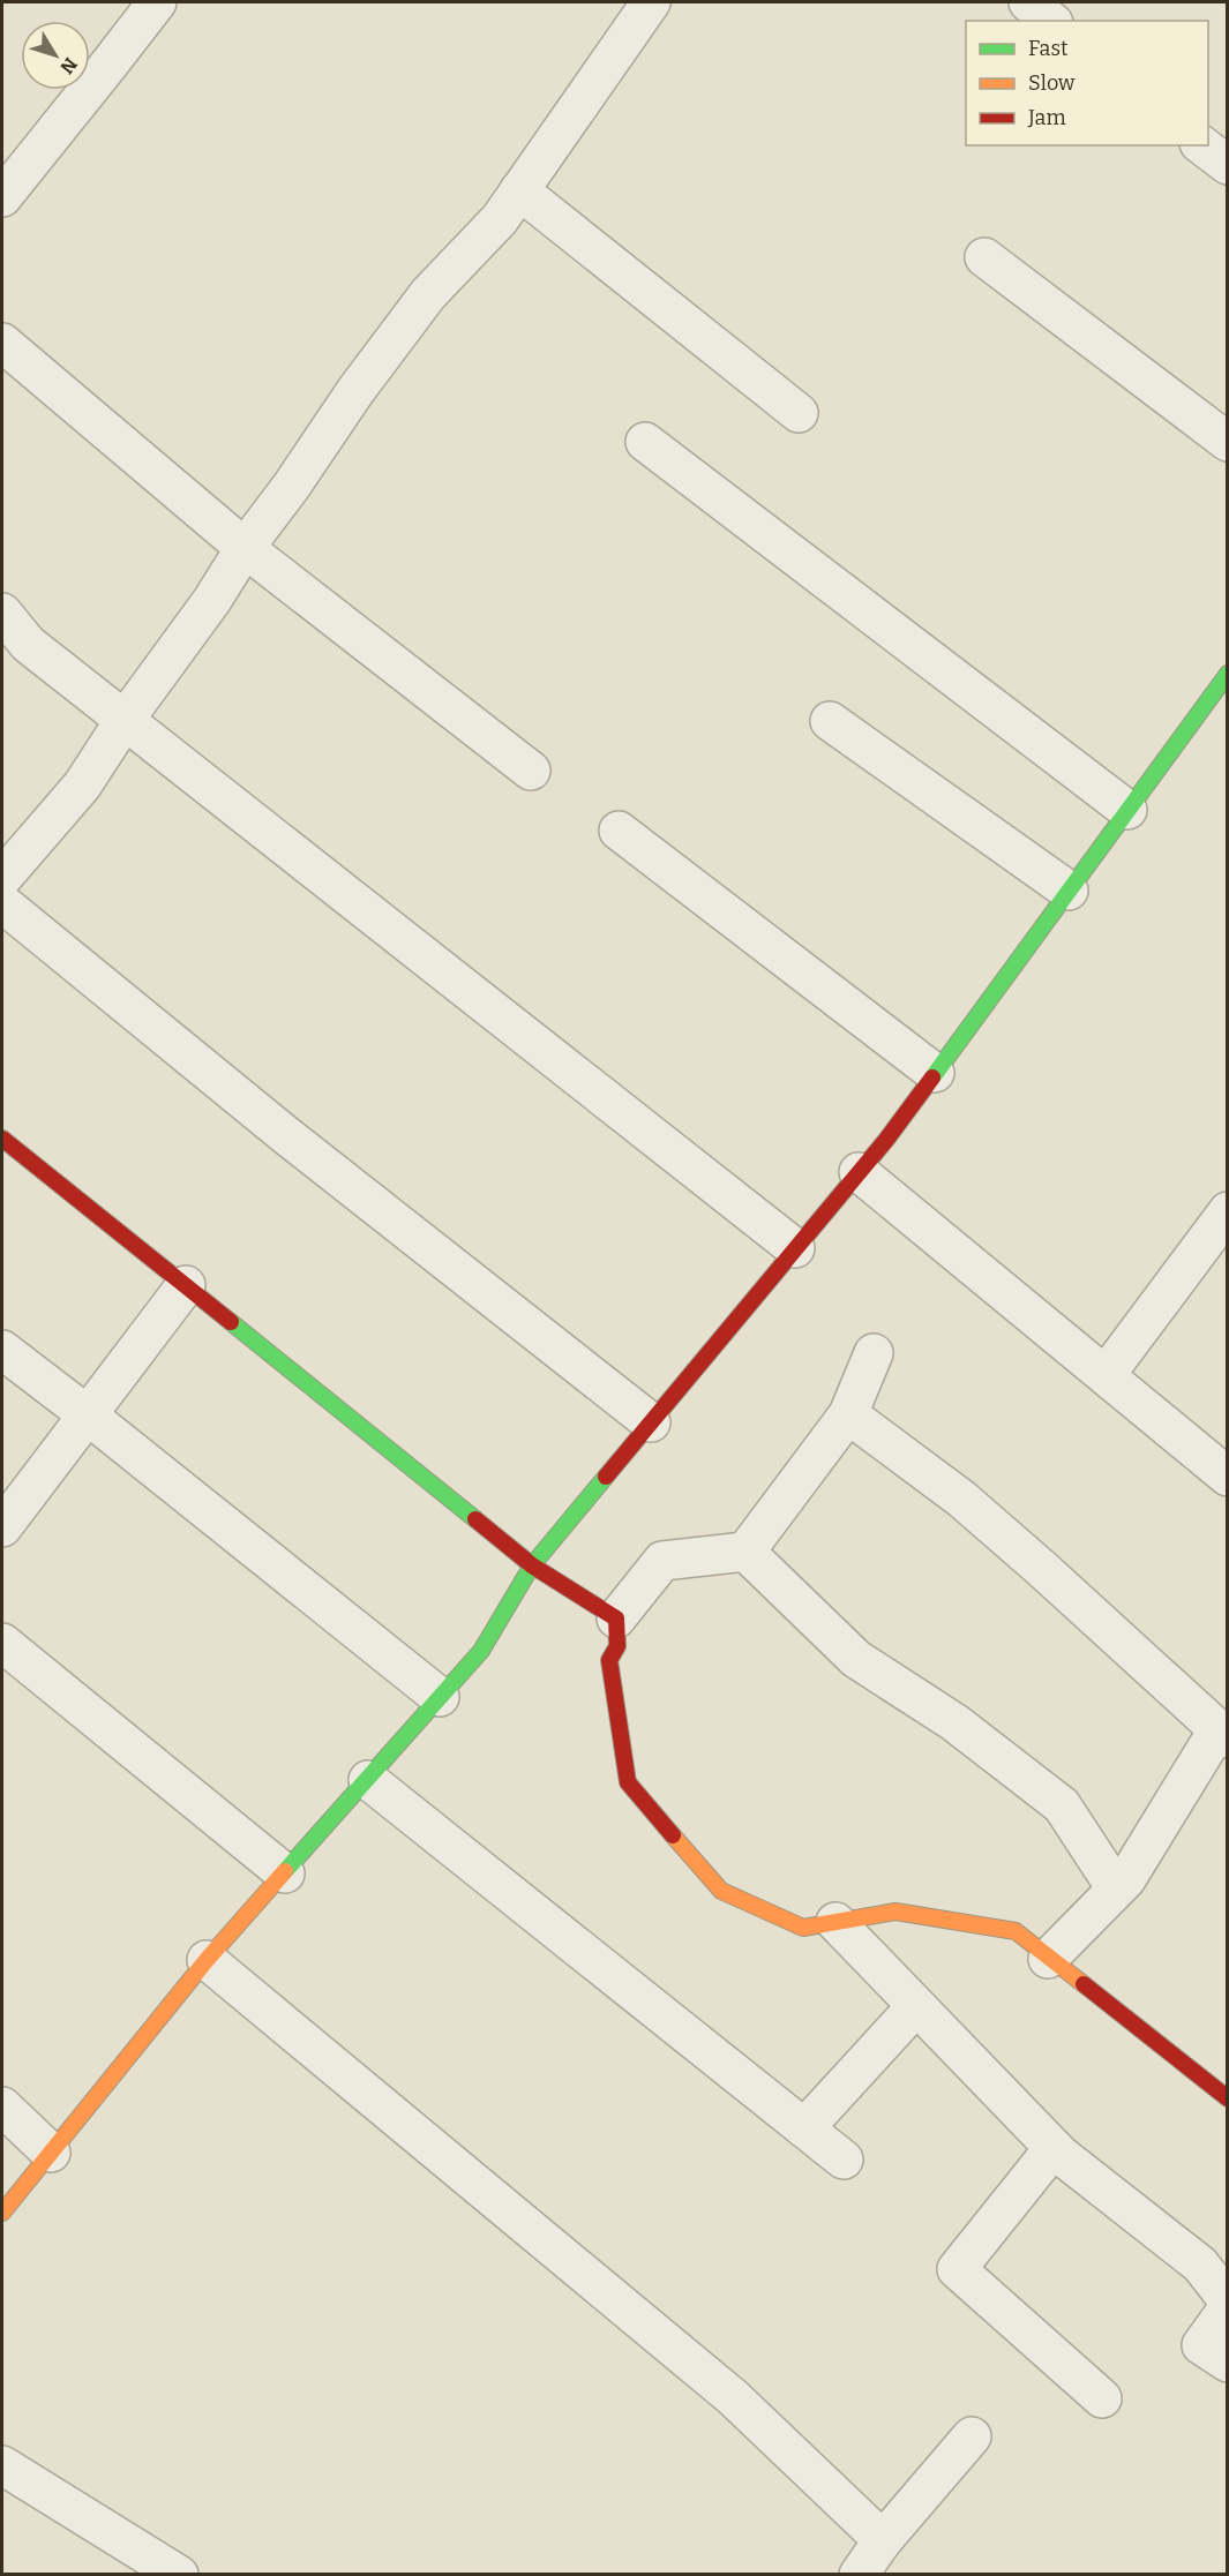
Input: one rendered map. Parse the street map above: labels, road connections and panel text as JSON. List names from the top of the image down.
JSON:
{
  "legend": ["Fast", "Slow", "Jam"],
  "north": "bottom right"
}
